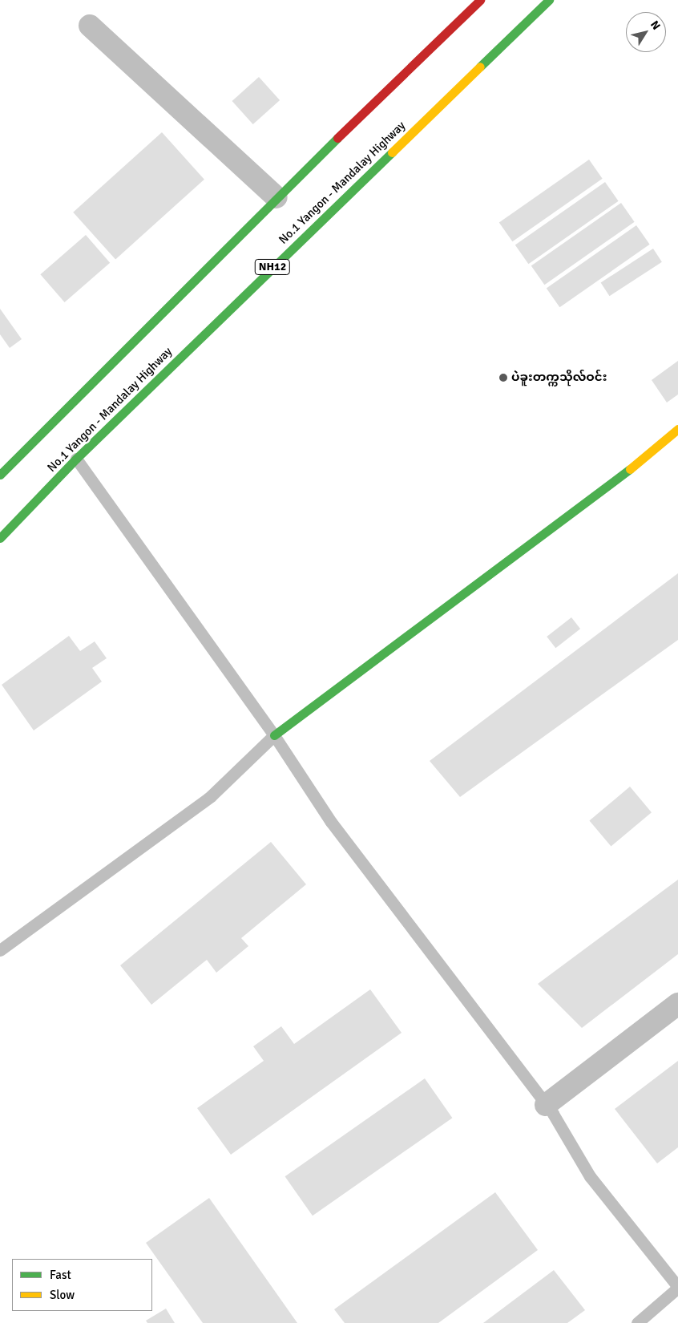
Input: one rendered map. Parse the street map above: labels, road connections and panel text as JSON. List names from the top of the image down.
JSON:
{
  "streets": {
    "main road": ["No.1 Yangon - Mandalay Highway", "NH12"]
  },
  "places": ["ပဲခူးတက္ကသိုလ်ဝင်း"],
  "legend": ["Fast", "Slow"],
  "north": "top right"
}
